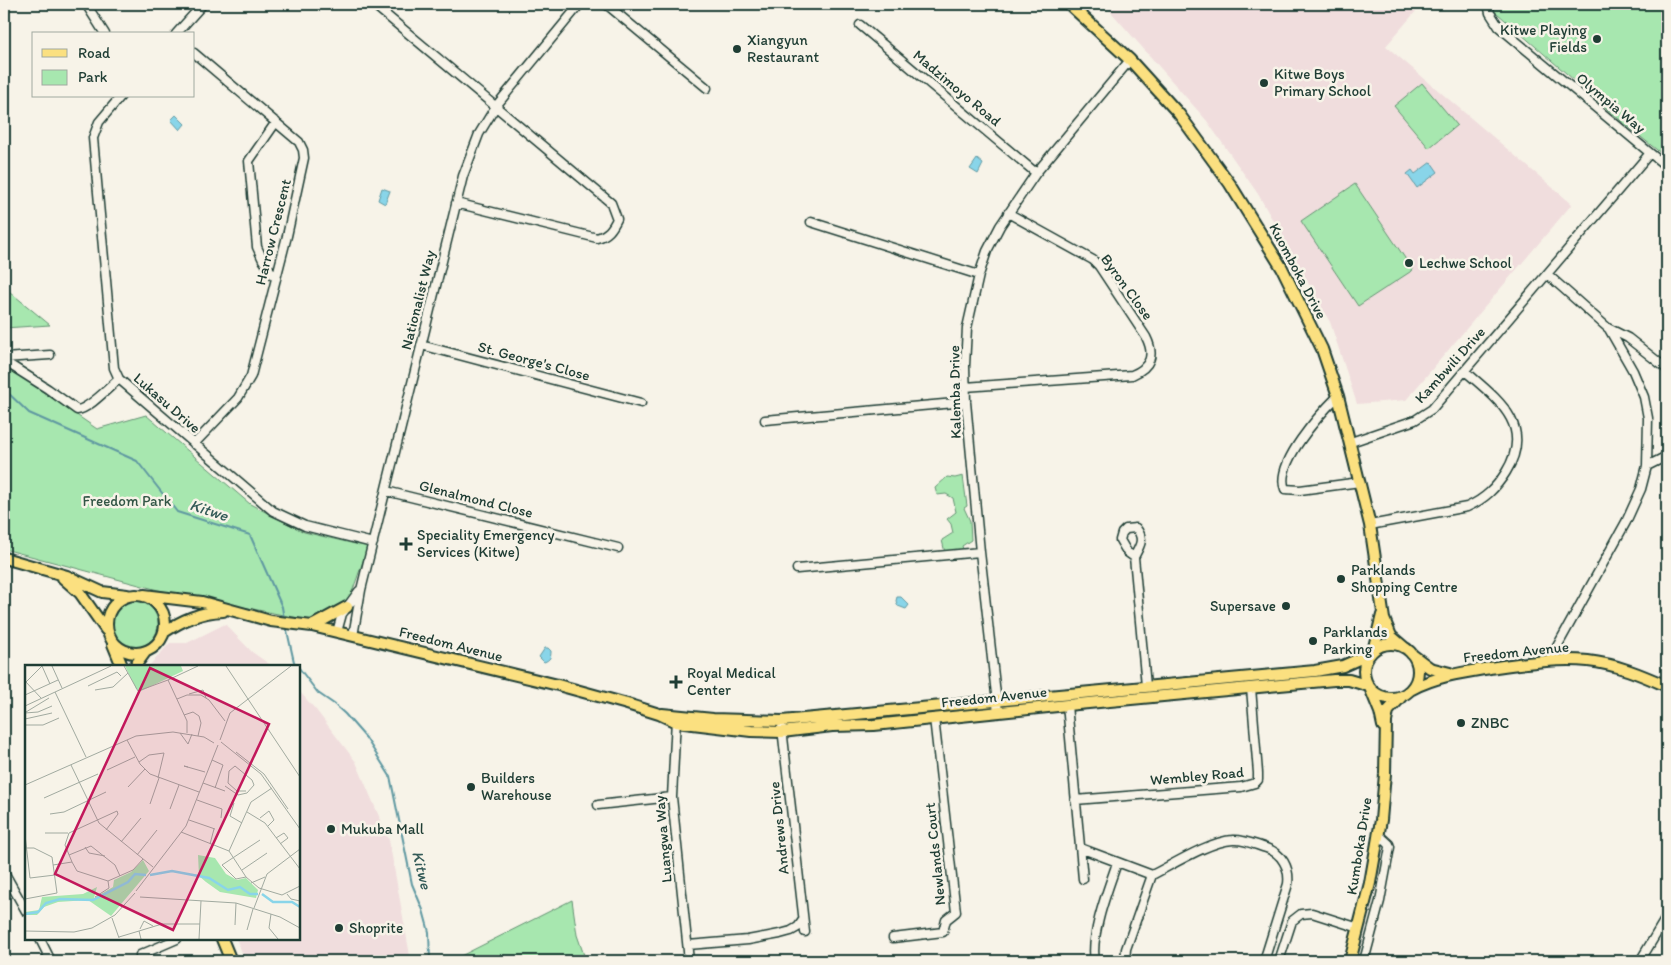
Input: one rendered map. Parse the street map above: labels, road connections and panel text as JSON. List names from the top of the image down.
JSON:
{
  "streets": {
    "main road": ["Kuomboka Drive", "Freedom Avenue", "Kumboka Drive"],
    "street": [
      "Madzimoyo Road",
      "Olympia Way",
      "Harrow Crescent",
      "Byron Close",
      "Nationalist Way",
      "St. George's Close",
      "Kambwili Drive",
      "Kalemba Drive",
      "Lukasu Drive",
      "Glenalmond Close",
      "Wembley Road",
      "Andrews Drive",
      "Luangwa Way",
      "Newlands Court"
    ]
  },
  "crossings": [
    ["Madzimoyo Road", "Kalemba Drive"],
    ["Olympia Way", "Kambwili Drive"],
    ["Harrow Crescent", "Lukasu Drive"],
    ["Kuomboka Drive", "Kambwili Drive"],
    ["Kuomboka Drive", "Kalemba Drive"],
    ["Kuomboka Drive", "Freedom Avenue"],
    ["Byron Close", "Kalemba Drive"],
    ["Nationalist Way", "St. George's Close"],
    ["Nationalist Way", "Lukasu Drive"],
    ["Nationalist Way", "Glenalmond Close"],
    ["Nationalist Way", "Freedom Avenue"],
    ["Kalemba Drive", "Freedom Avenue"],
    ["Freedom Avenue", "Wembley Road"],
    ["Freedom Avenue", "Andrews Drive"],
    ["Freedom Avenue", "Luangwa Way"],
    ["Freedom Avenue", "Kumboka Drive"],
    ["Freedom Avenue", "Newlands Court"]
  ],
  "water": ["Kitwe"],
  "parks": ["Freedom Park"],
  "places": {
    "other": [
      "Kitwe Playing Fields",
      "Xiangyun Restaurant",
      "Kitwe Boys Primary School",
      "Lechwe School",
      "Parklands Shopping Centre",
      "Supersave",
      "Parklands Parking",
      "ZNBC",
      "Builders Warehouse",
      "Mukuba Mall",
      "Shoprite"
    ],
    "health": ["Speciality Emergency Services (Kitwe)", "Royal Medical Center"]
  },
  "legend": ["Road", "Park"]
}
